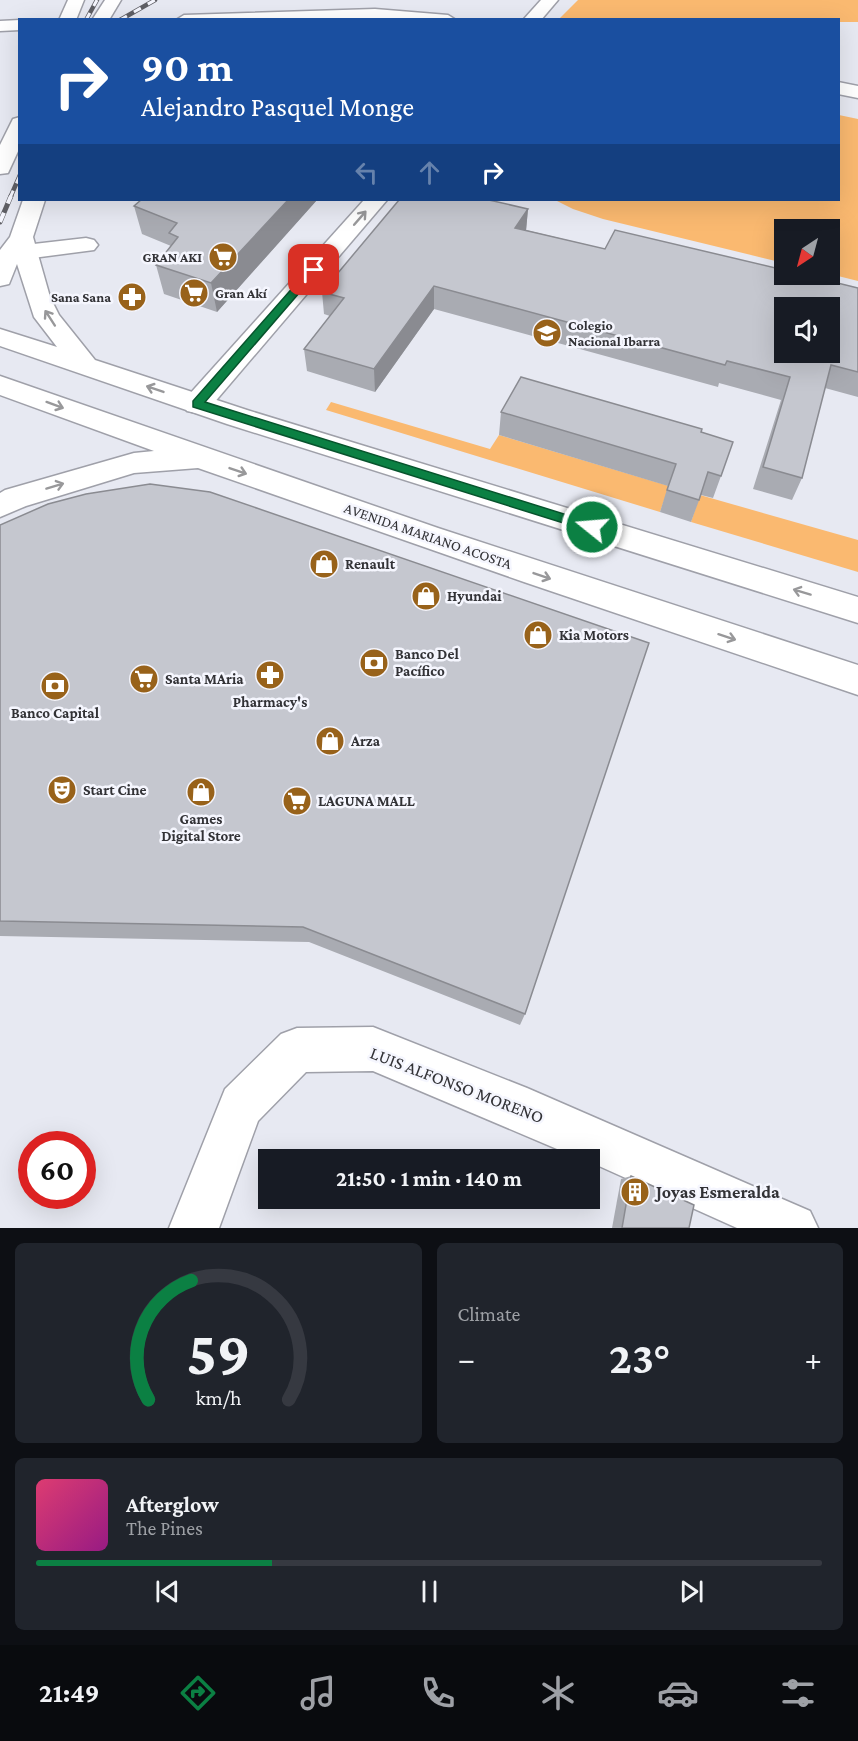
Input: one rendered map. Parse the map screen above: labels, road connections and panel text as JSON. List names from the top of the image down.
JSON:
{
  "streets": {
    "main road": ["AVENIDA MARIANO ACOSTA", "LUIS ALFONSO MORENO"]
  },
  "places": {
    "supermarket": [
      "GRAN AKI",
      "Gran Akí",
      "Santa MAria",
      "LAGUNA MALL"
    ],
    "pharmacy": ["Sana Sana", "Pharmacy's"],
    "school or university": ["Colegio Nacional Ibarra"],
    "shop": [
      "Renault",
      "Hyundai",
      "Kia Motors",
      "Arza",
      "Games Digital Store"
    ],
    "bank": ["Banco Del Pacífico", "Banco Capital"],
    "theatre": ["Start Cine"],
    "building": ["Joyas Esmeralda"]
  },
  "north": "bottom left",
  "page": {
    "turn": ["90 m", "Alejandro Pasquel Monge"],
    "limit": "60",
    "trip": "21:50 · 1 min · 140 m",
    "tile": "Climate",
    "heat": ["−", "23°", "+"],
    "song": ["Afterglow", "The Pines"],
    "tabs": "21:49",
    "gauge": ["59", "km/h"]
  }
}
